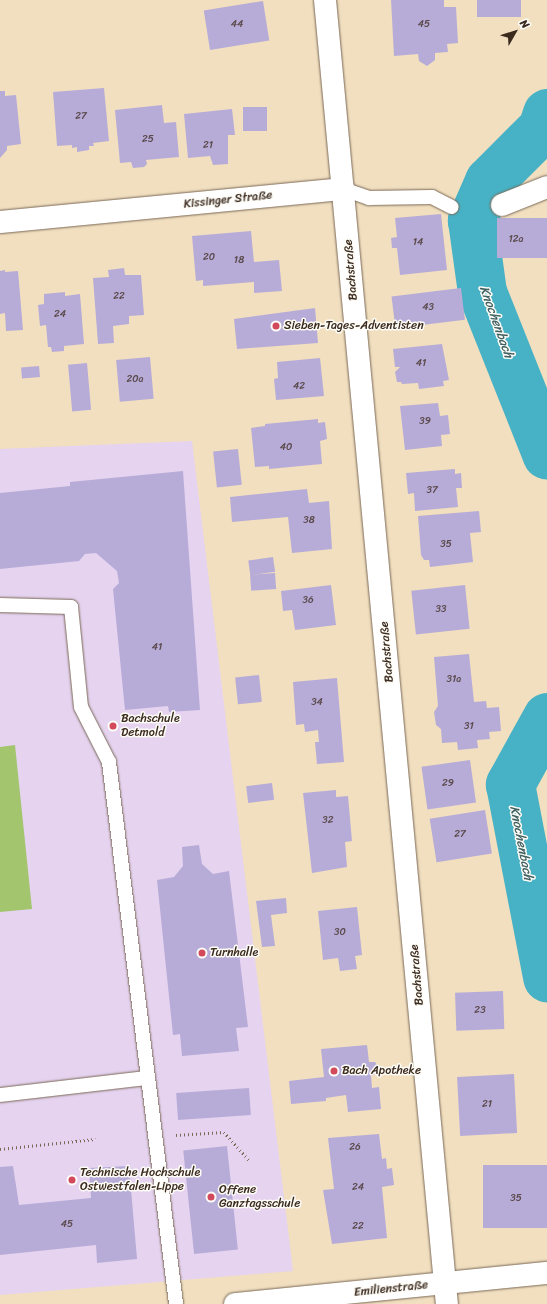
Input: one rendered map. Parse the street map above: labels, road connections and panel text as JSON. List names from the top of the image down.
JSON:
{
  "streets": {
    "street": ["Kissinger Straße", "Bachstraße", "Emilienstraße"]
  },
  "crossings": [
    ["Kissinger Straße", "Bachstraße"],
    ["Bachstraße", "Emilienstraße"]
  ],
  "water": ["Knochenbach"],
  "places": [
    "Sieben-Tages-Adventisten",
    "Bachschule Detmold",
    "Turnhalle",
    "Bach Apotheke",
    "Technische Hochschule Ostwestfalen-Lippe",
    "Offene Ganztagsschule"
  ],
  "house_numbers": [
    "44",
    "45",
    "27",
    "25",
    "21",
    "12a",
    "14",
    "20",
    "18",
    "22",
    "43",
    "24",
    "41",
    "20a",
    "42",
    "39",
    "40",
    "37",
    "38",
    "35",
    "36",
    "33",
    "41",
    "31a",
    "34",
    "31",
    "29",
    "32",
    "27",
    "30",
    "23",
    "21",
    "26",
    "24",
    "35",
    "45",
    "22"
  ],
  "north": "top right"
}
